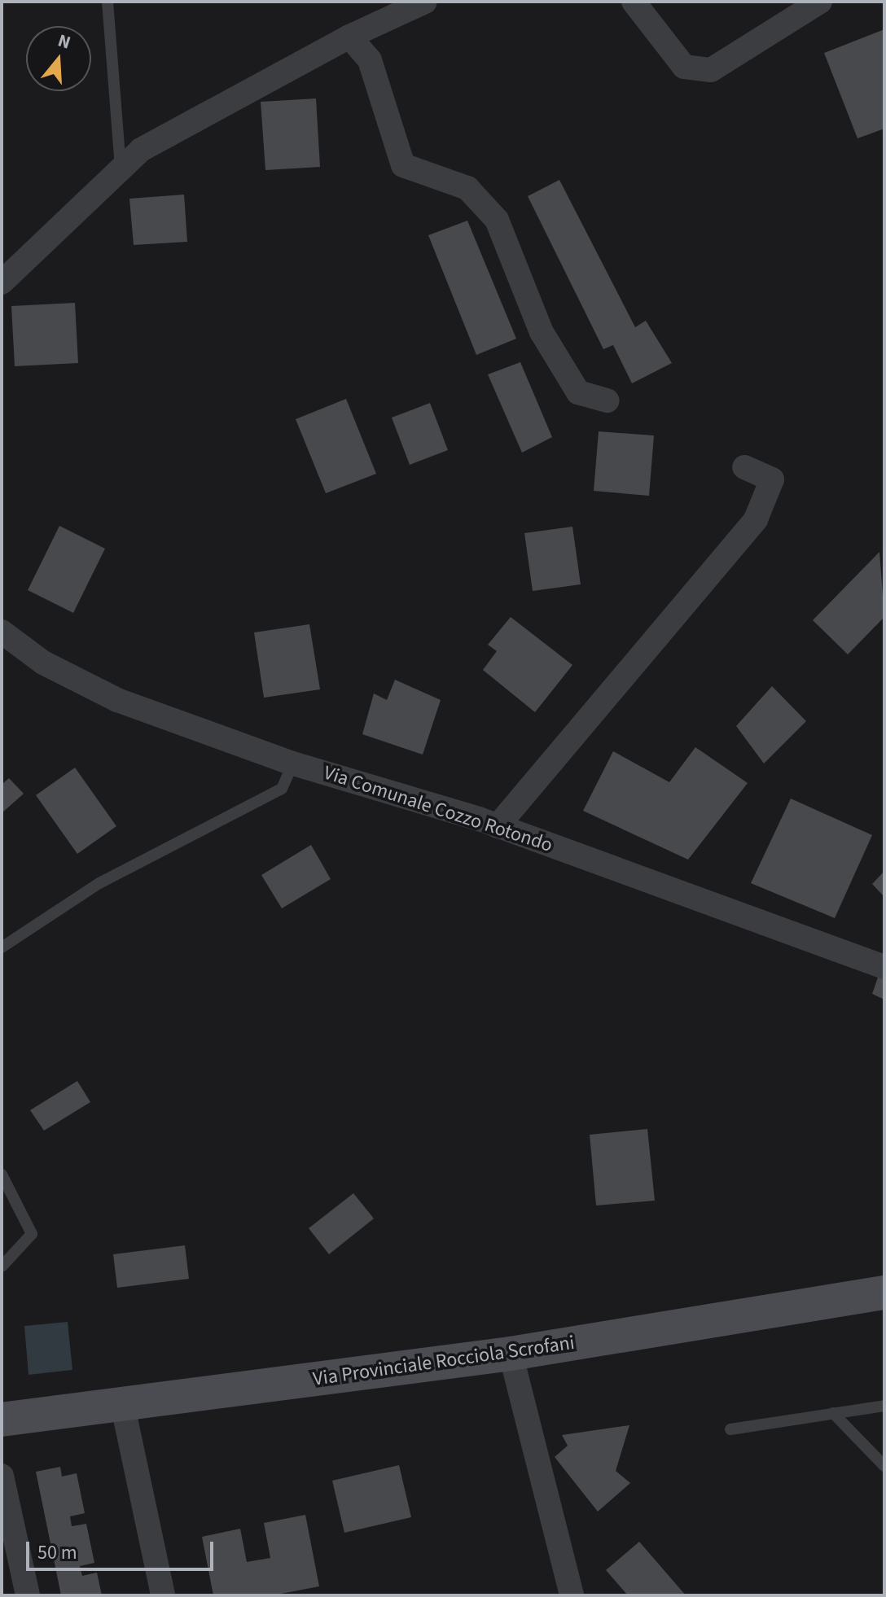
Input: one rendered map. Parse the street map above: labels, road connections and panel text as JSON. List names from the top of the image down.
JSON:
{
  "streets": {
    "street": ["Via Comunale Cozzo Rotondo", "Via Provinciale Rocciola Scrofani"]
  },
  "scale_bar": "50 m",
  "north": "top"
}
